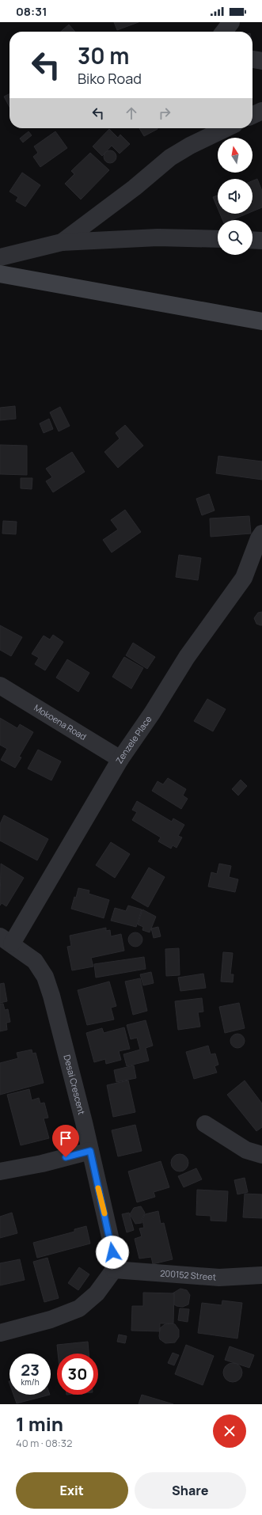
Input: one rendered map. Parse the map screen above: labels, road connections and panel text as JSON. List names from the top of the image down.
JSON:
{
  "streets": {
    "street": [
      "Mokoena Road",
      "Zenzele Place",
      "Desai Crescent",
      "200152 Street"
    ]
  },
  "crossings": [
    ["Mokoena Road", "Zenzele Place"],
    ["Zenzele Place", "Desai Crescent"],
    ["Desai Crescent", "200152 Street"]
  ],
  "north": "top",
  "page": {
    "status": "08:31",
    "turn": ["30 m", "Biko Road"],
    "speed": "23 km/h",
    "limit": "30",
    "heading": ["1 min", "40 m · 08:32"],
    "buttons": ["Exit", "Share"]
  }
}
